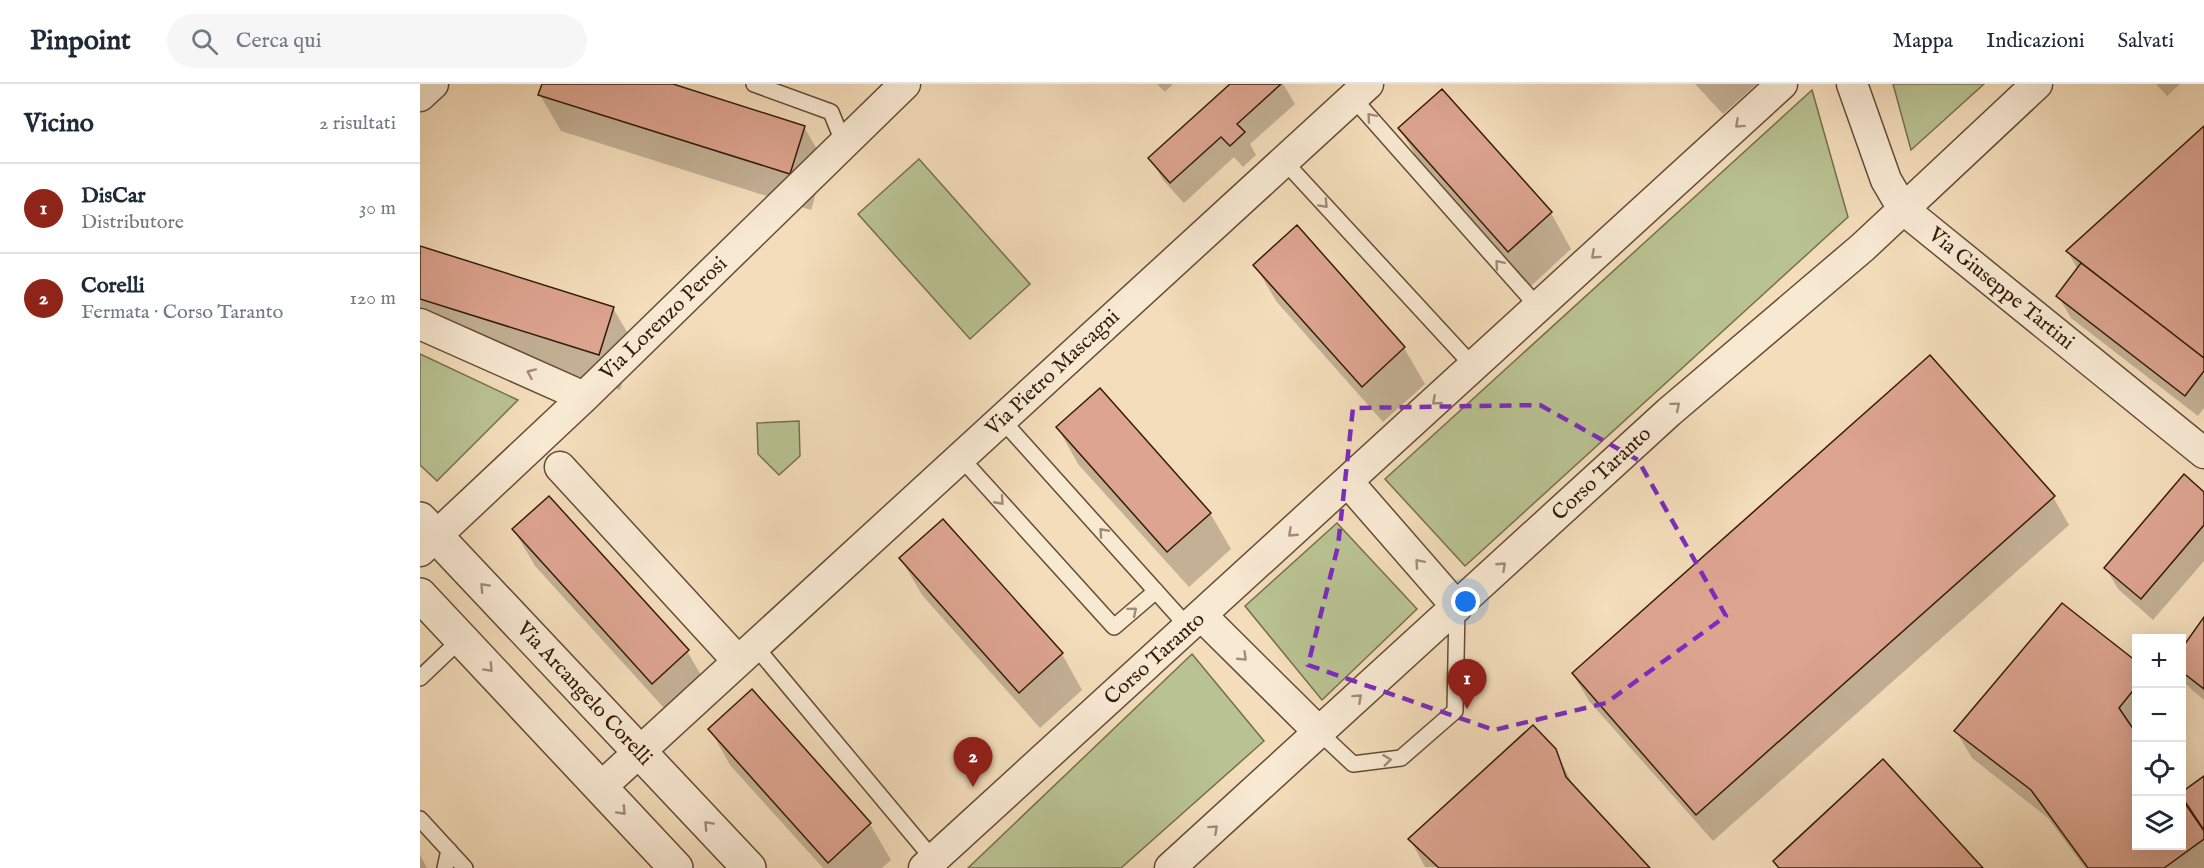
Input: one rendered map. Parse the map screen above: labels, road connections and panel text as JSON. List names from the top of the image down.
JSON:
{
  "streets": {
    "street": [
      "Via Giuseppe Tartini",
      "Via Lorenzo Perosi",
      "Via Pietro Mascagni",
      "Corso Taranto",
      "Via Arcangelo Corelli"
    ]
  },
  "crossings": [
    ["Via Giuseppe Tartini", "Corso Taranto"],
    ["Via Lorenzo Perosi", "Via Arcangelo Corelli"],
    ["Via Pietro Mascagni", "Via Arcangelo Corelli"]
  ],
  "page": {
    "header": "Pinpoint",
    "search": "Cerca qui",
    "nav": ["Mappa", "Indicazioni", "Salvati"],
    "heading": ["Vicino", "2 risultati"],
    "list": [
      {
        "mark": "1",
        "name": "DisCar",
        "note": "Distributore",
        "value": "30 m"
      },
      {
        "mark": "2",
        "name": "Corelli",
        "note": "Fermata · Corso Taranto",
        "value": "120 m"
      }
    ],
    "map_buttons": ["+", "−"],
    "pins": ["1", "2"]
  }
}
